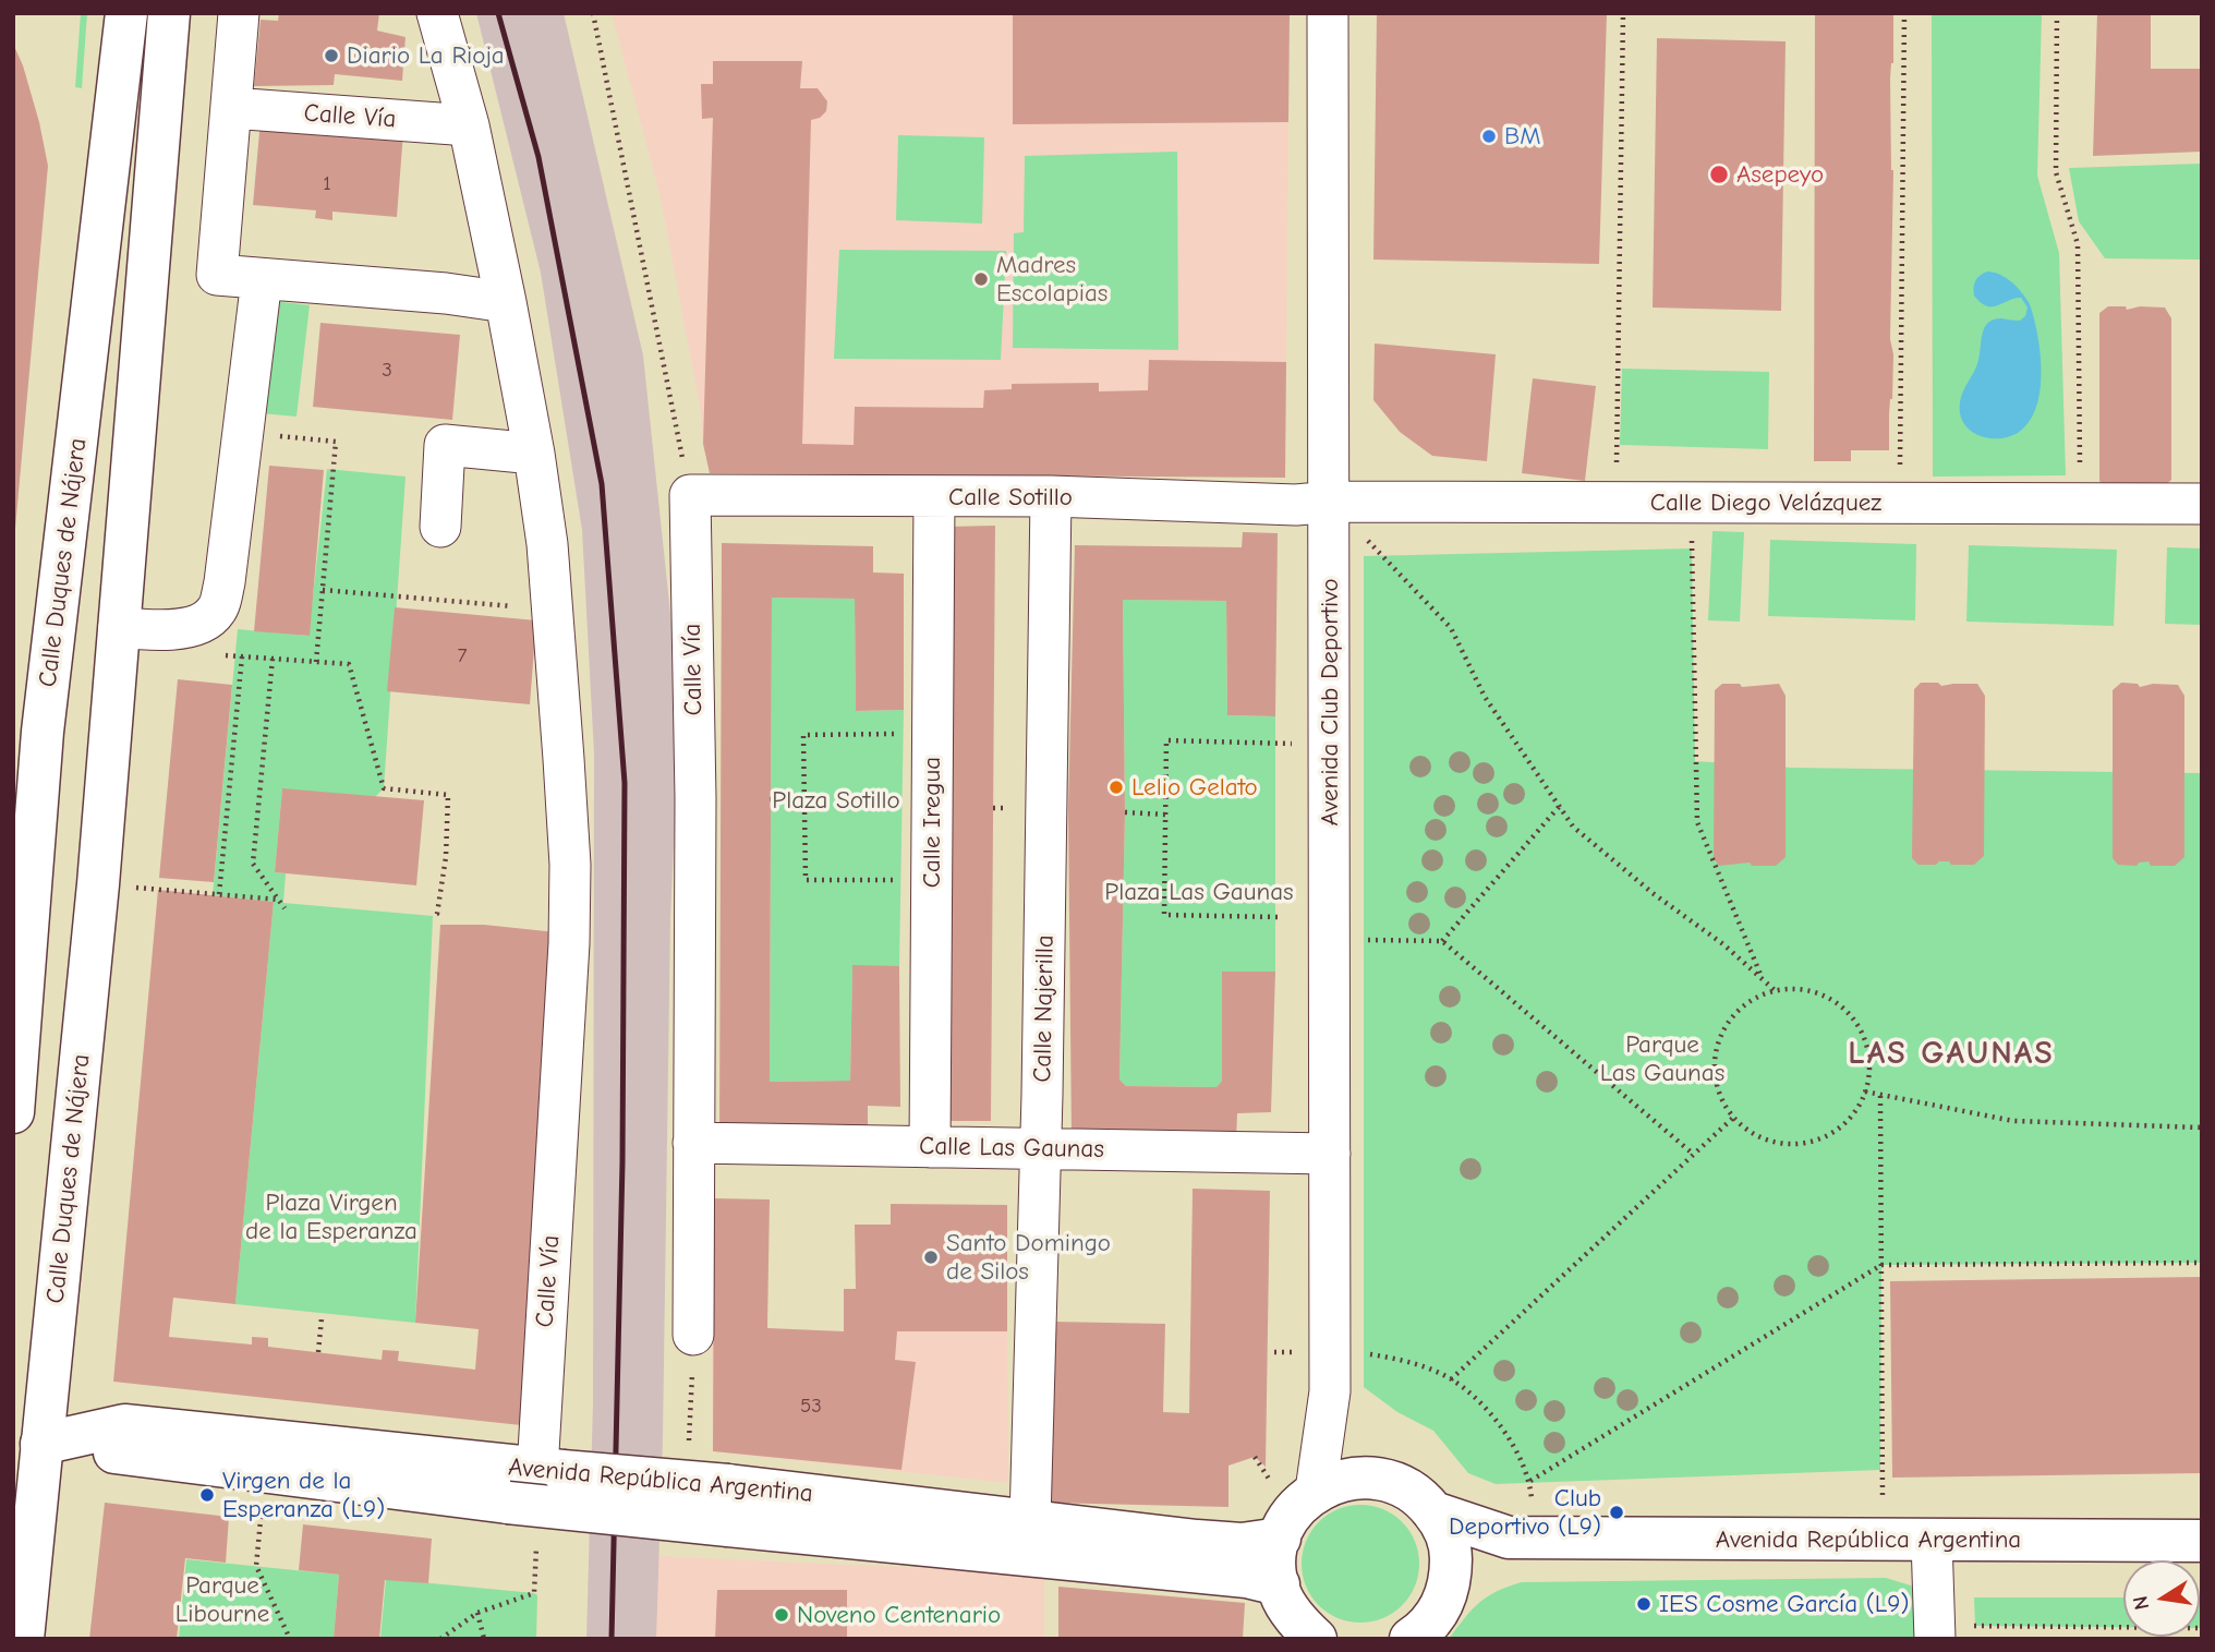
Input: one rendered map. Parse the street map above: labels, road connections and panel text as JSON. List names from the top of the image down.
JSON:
{
  "streets": {
    "main road": ["Calle Duques de Nájera", "Avenida República Argentina"],
    "street": [
      "Calle Vía",
      "Calle Sotillo",
      "Calle Diego Velázquez",
      "Avenida Club Deportivo",
      "Calle Iregua",
      "Calle Najerilla",
      "Calle Las Gaunas"
    ]
  },
  "crossings": [
    ["Calle Vía", "Calle Sotillo"],
    ["Calle Vía", "Calle Las Gaunas"],
    ["Calle Vía", "Avenida República Argentina"],
    ["Calle Sotillo", "Calle Diego Velázquez"],
    ["Calle Sotillo", "Avenida Club Deportivo"],
    ["Calle Sotillo", "Calle Iregua"],
    ["Calle Sotillo", "Calle Najerilla"],
    ["Calle Diego Velázquez", "Avenida Club Deportivo"],
    ["Calle Duques de Nájera", "Avenida República Argentina"],
    ["Avenida Club Deportivo", "Calle Las Gaunas"],
    ["Calle Iregua", "Calle Las Gaunas"],
    ["Calle Najerilla", "Calle Las Gaunas"],
    ["Calle Najerilla", "Avenida República Argentina"]
  ],
  "districts": ["LAS GAUNAS"],
  "parks": [
    "Plaza Sotillo",
    "Plaza Las Gaunas",
    "Parque Las Gaunas",
    "Plaza Virgen de la Esperanza",
    "Parque Libourne"
  ],
  "places": [
    "Diario La Rioja",
    "BM",
    "Asepeyo",
    "Madres Escolapias",
    "Lelio Gelato",
    "Santo Domingo de Silos",
    "Virgen de la Esperanza (L9)",
    "Club Deportivo (L9)",
    "IES Cosme García (L9)",
    "Noveno Centenario"
  ],
  "house_numbers": [
    "1",
    "3",
    "7",
    "53"
  ],
  "north": "left"
}
